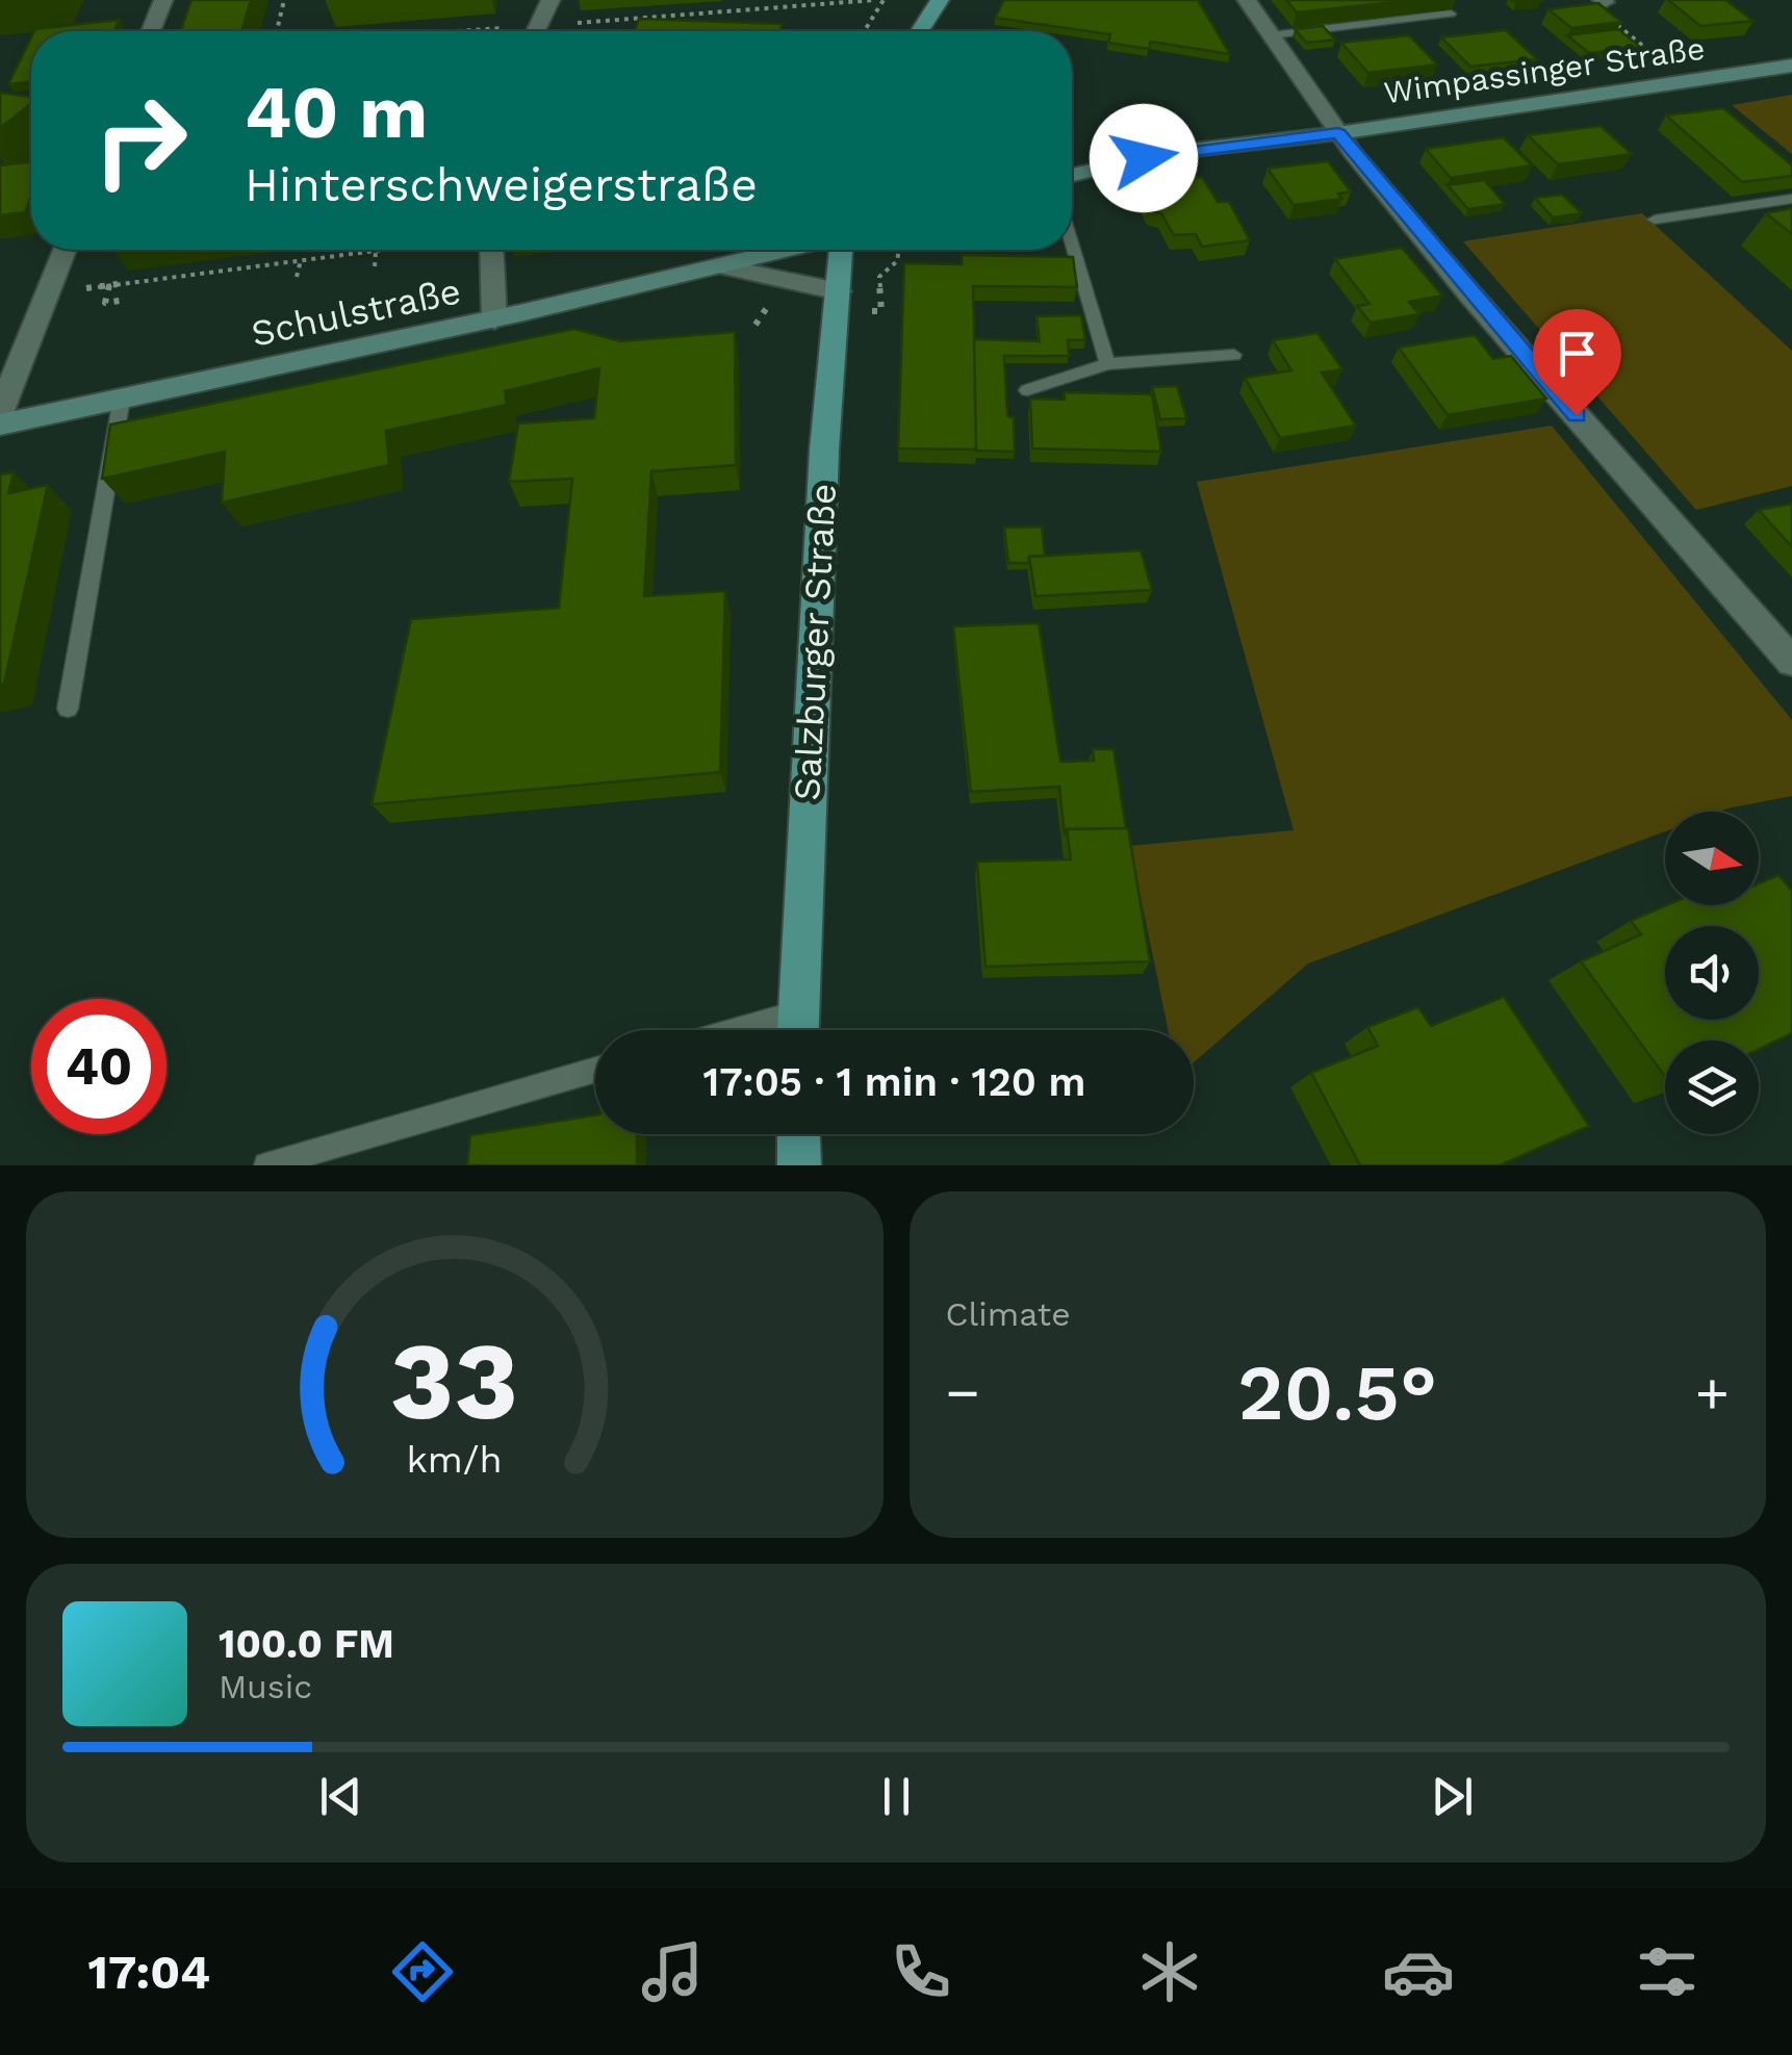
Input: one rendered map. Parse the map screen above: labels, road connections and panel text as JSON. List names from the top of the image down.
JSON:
{
  "streets": {
    "main road": ["Salzburger Straße"],
    "street": ["Wimpassinger Straße", "Schulstraße"]
  },
  "crossings": [
    ["Schulstraße", "Salzburger Straße"]
  ],
  "north": "right",
  "page": {
    "turn": ["40 m", "Hinterschweigerstraße"],
    "limit": "40",
    "trip": "17:05 · 1 min · 120 m",
    "tile": "Climate",
    "heat": ["−", "20.5°", "+"],
    "song": ["100.0 FM", "Music"],
    "tabs": "17:04",
    "gauge": ["33", "km/h"]
  }
}
